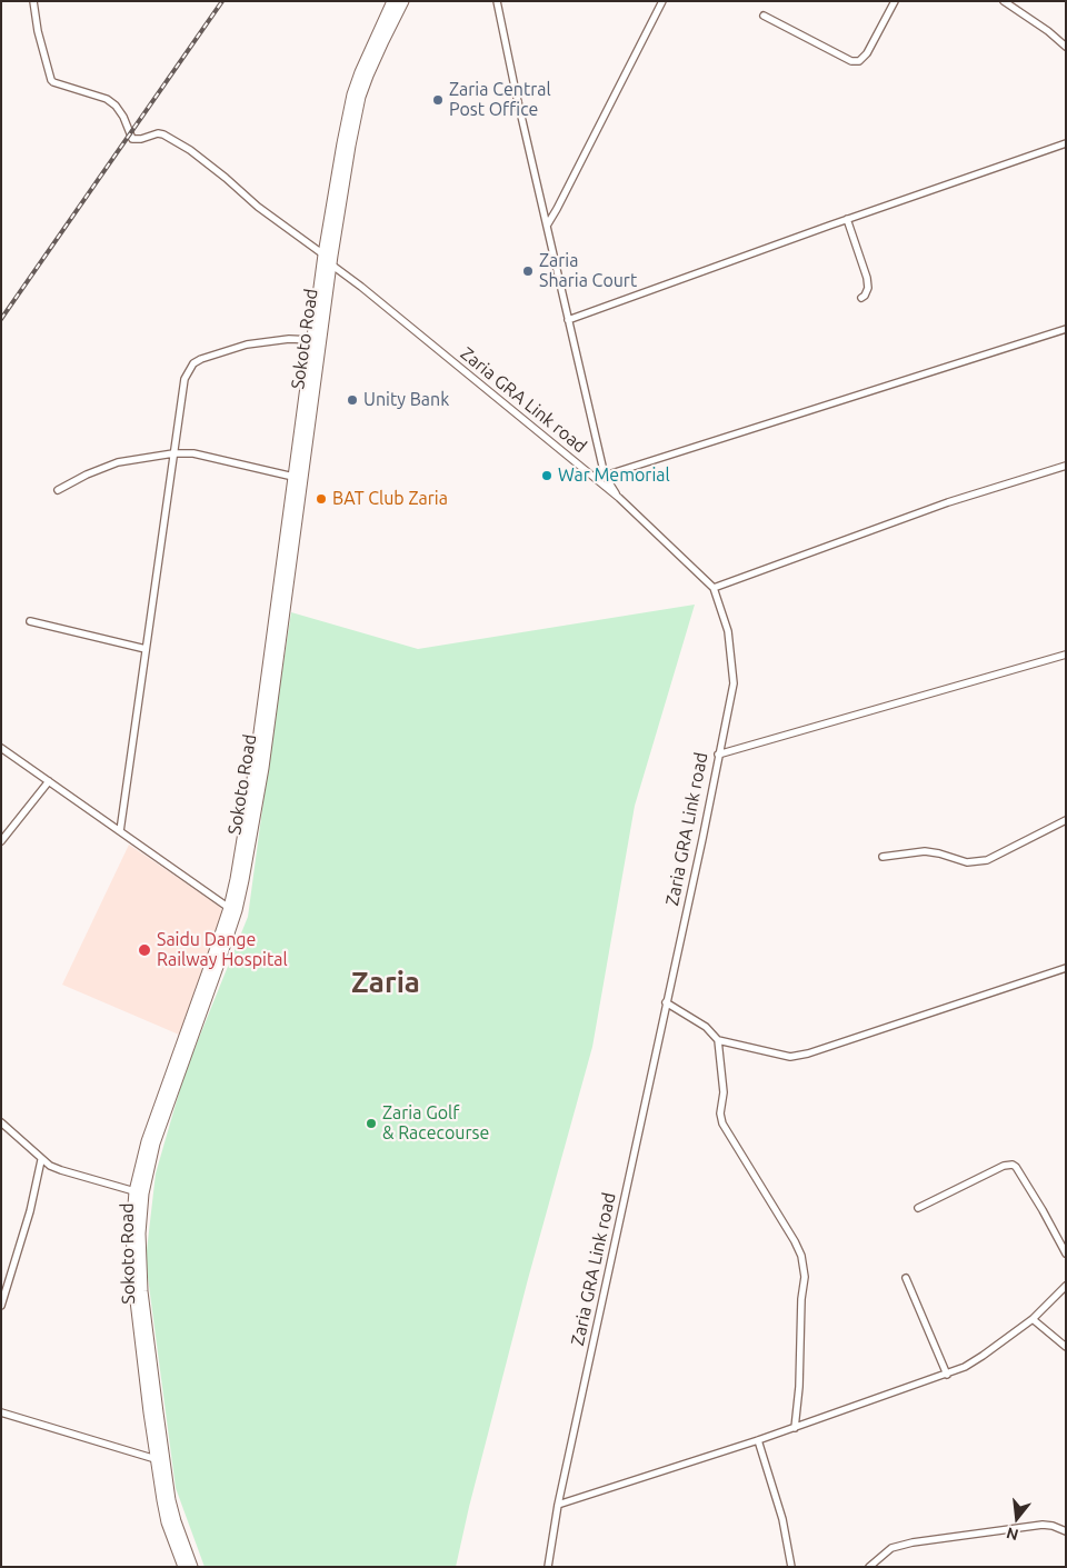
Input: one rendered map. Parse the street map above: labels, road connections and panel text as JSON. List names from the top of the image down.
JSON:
{
  "streets": {
    "main road": ["Sokoto Road"],
    "street": ["Zaria GRA Link road"]
  },
  "crossings": [
    ["Sokoto Road", "Zaria GRA Link road"]
  ],
  "districts": ["Zaria"],
  "places": [
    "Zaria Central Post Office",
    "Zaria Sharia Court",
    "Unity Bank",
    "War Memorial",
    "BAT Club Zaria",
    "Saidu Dange Railway Hospital",
    "Zaria Golf & Racecourse"
  ],
  "north": "bottom"
}
